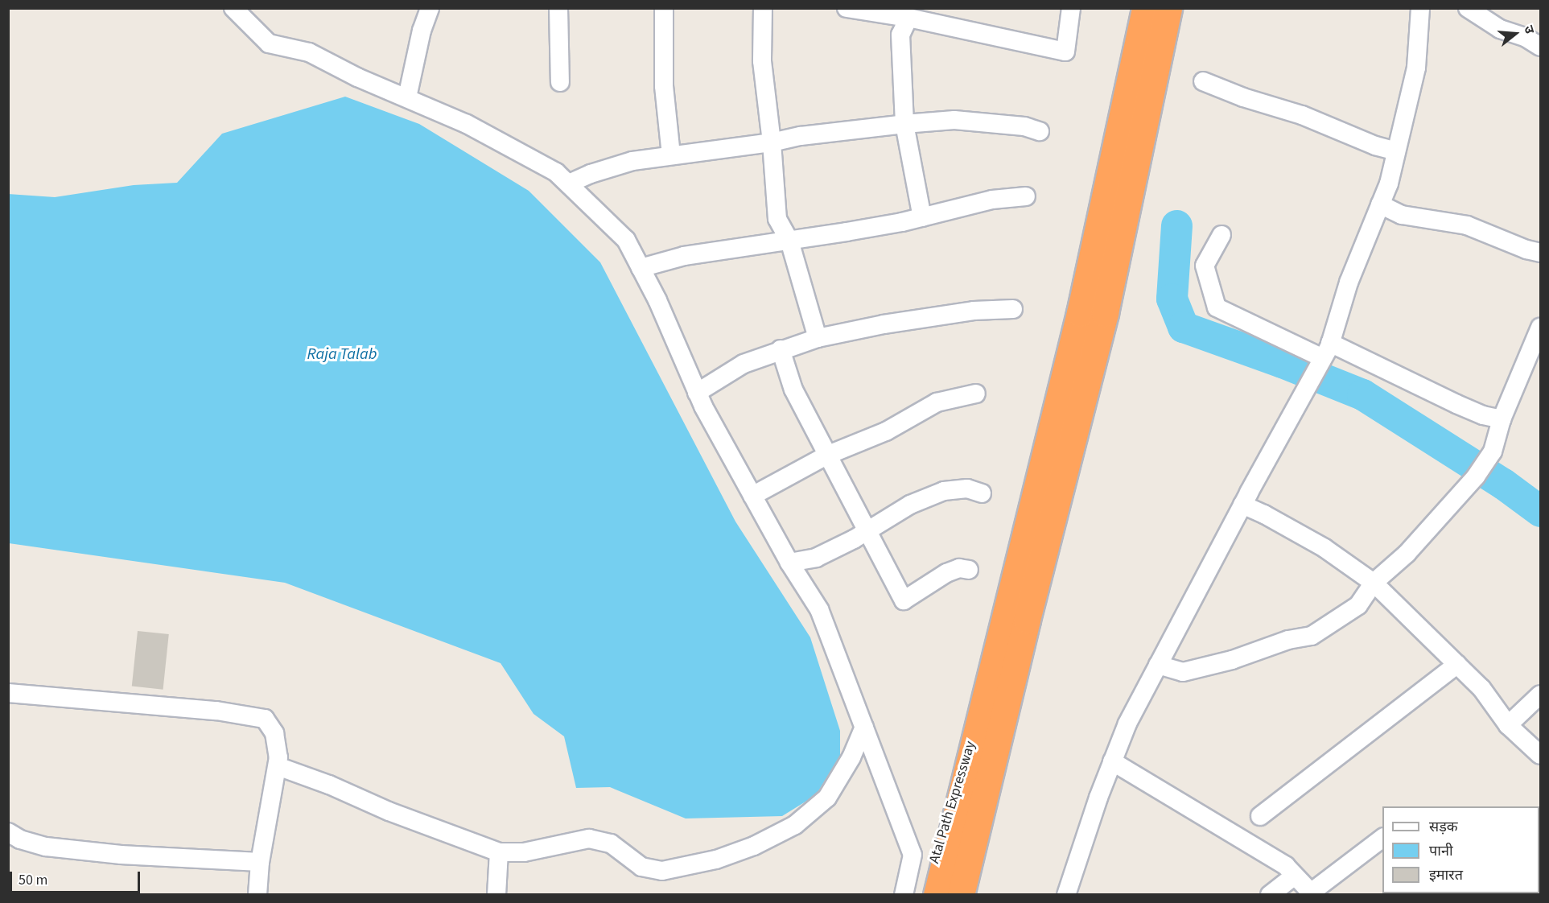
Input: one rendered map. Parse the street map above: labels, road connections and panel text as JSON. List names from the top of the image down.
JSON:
{
  "streets": {
    "street": ["Atal Path Expressway"]
  },
  "water": ["Raja Talab"],
  "legend": ["सड़क", "पानी", "इमारत"],
  "scale_bar": "50 m",
  "north": "right"
}
